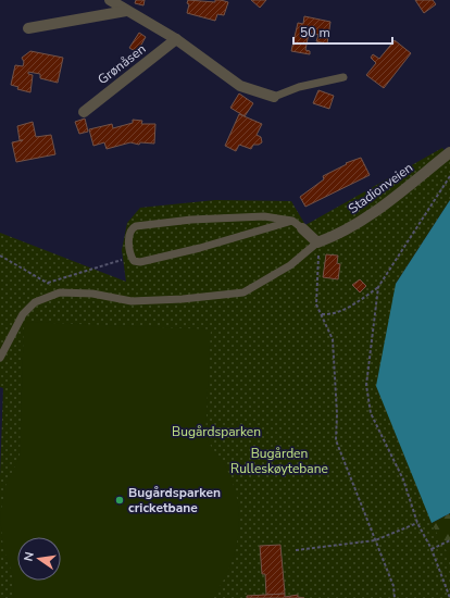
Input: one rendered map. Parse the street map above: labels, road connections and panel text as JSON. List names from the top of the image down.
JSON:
{
  "streets": {
    "street": ["Grønåsen", "Stadionveien"]
  },
  "parks": ["Bugårdsparken", "Bugården Rulleskøytebane"],
  "places": ["Bugårdsparken cricketbane"],
  "scale_bar": "50 m",
  "north": "left"
}
